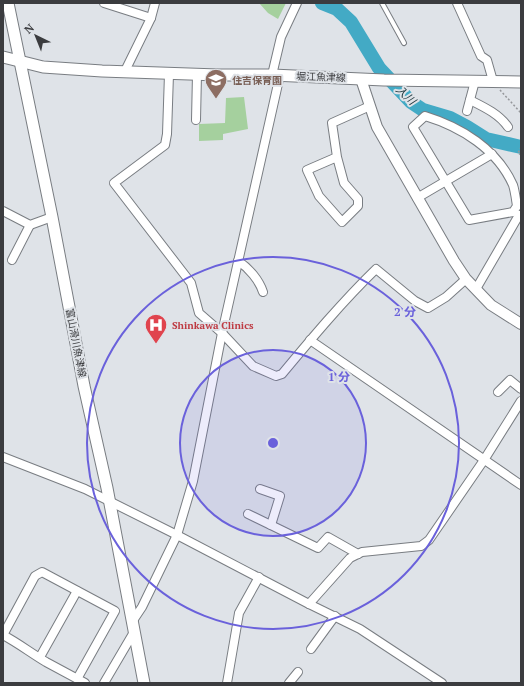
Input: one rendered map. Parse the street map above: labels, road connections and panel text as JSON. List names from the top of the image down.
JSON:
{
  "streets": {
    "main road": ["堀江魚津線", "富山滑川魚津線"]
  },
  "crossings": [
    ["堀江魚津線", "富山滑川魚津線"]
  ],
  "water": ["入川"],
  "places": {
    "school or university": ["住吉保育園"],
    "hospital": ["Shinkawa Clinics"]
  },
  "north": "top left",
  "rings": ["2 分", "1 分"]
}
